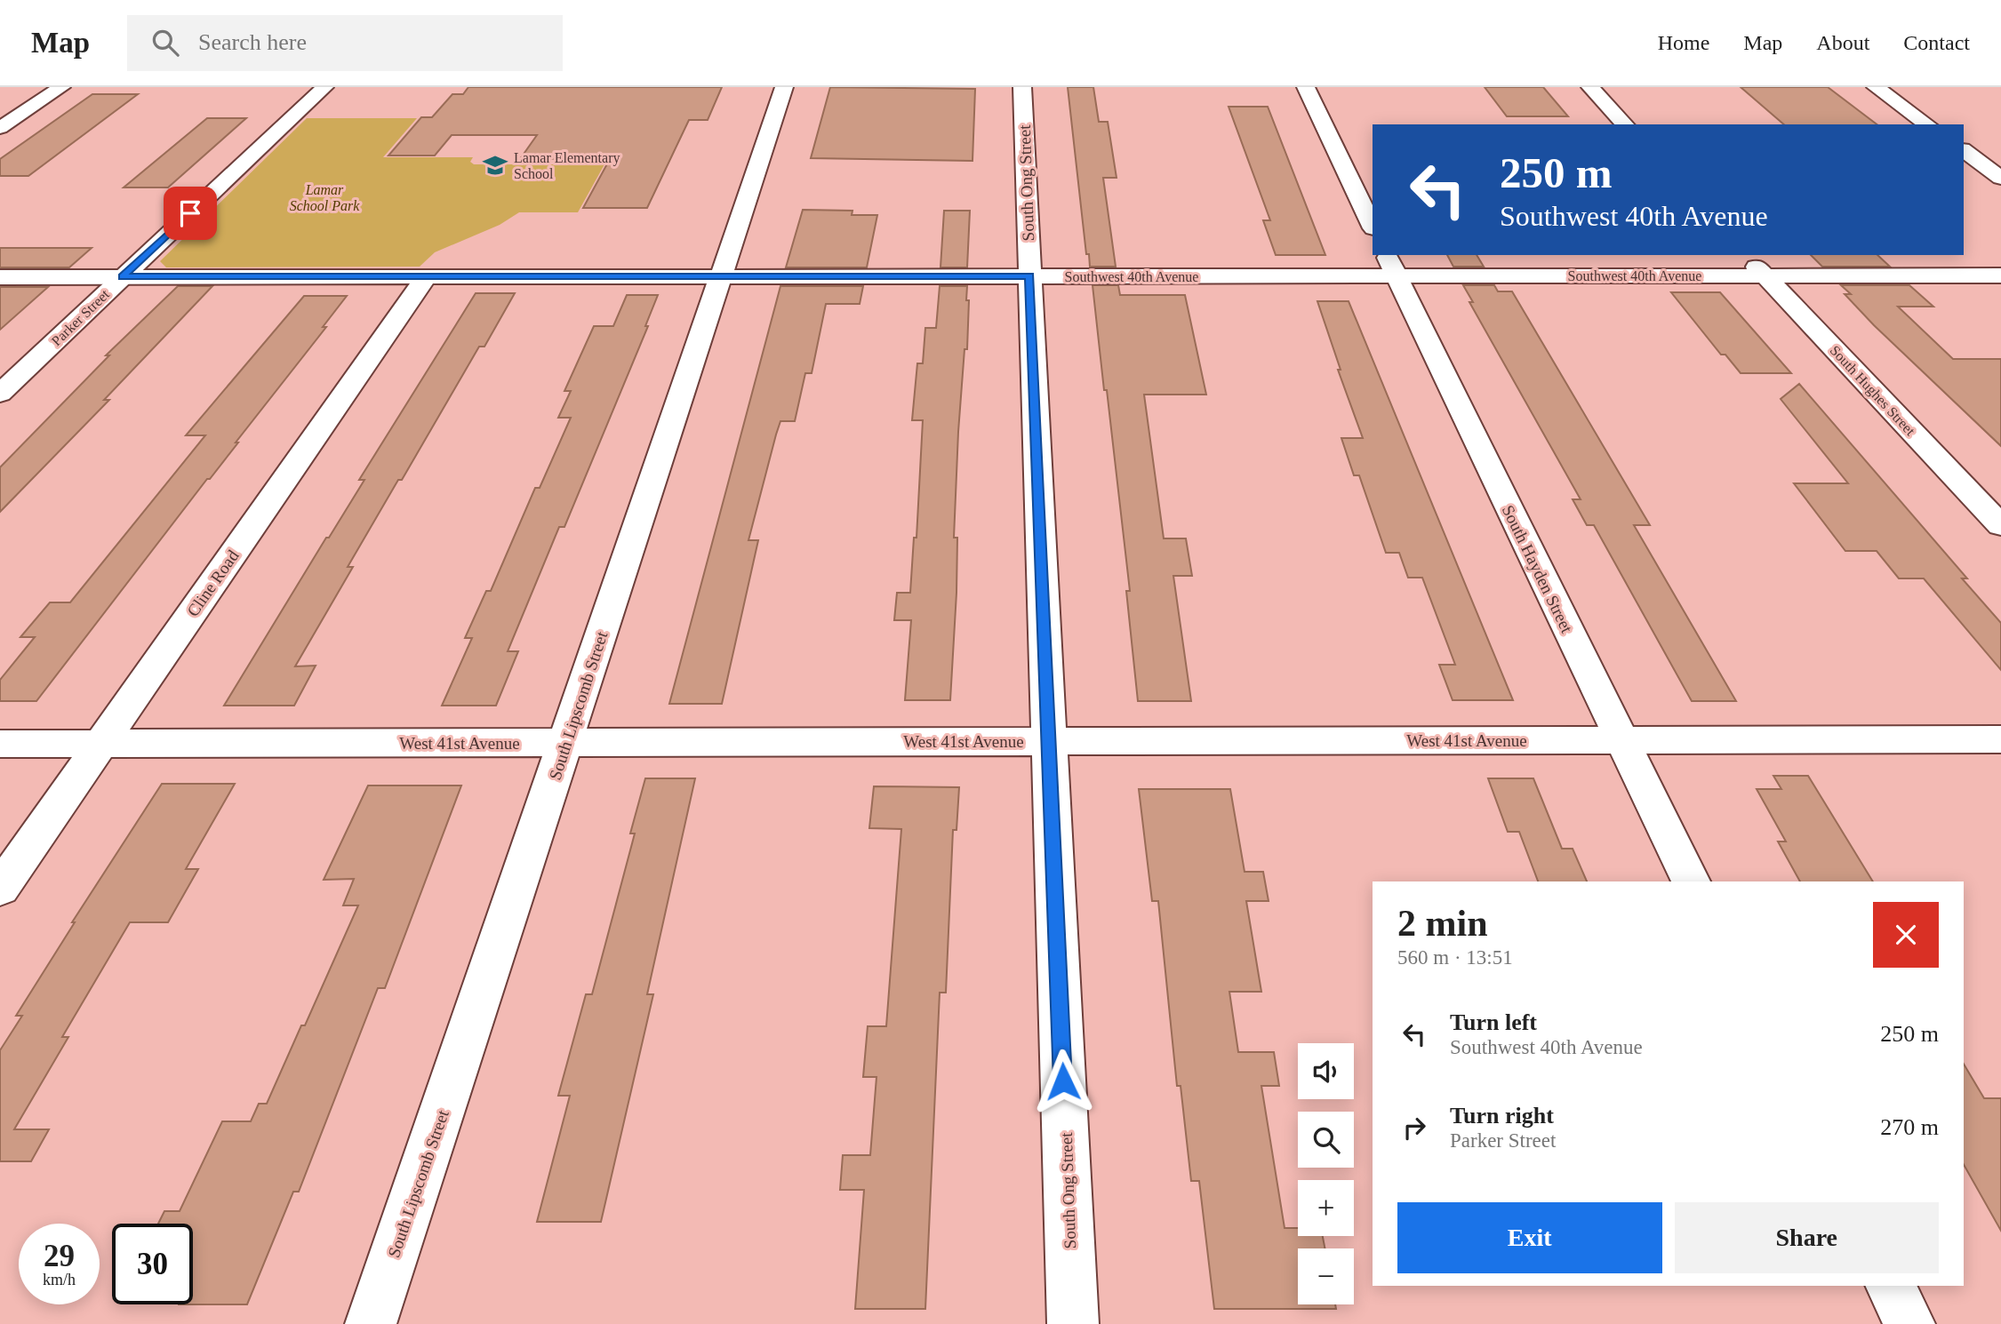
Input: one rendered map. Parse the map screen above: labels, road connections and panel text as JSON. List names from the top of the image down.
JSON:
{
  "streets": {
    "street": [
      "South Ong Street",
      "Southwest 40th Avenue",
      "Parker Street",
      "South Hughes Street",
      "South Hayden Street",
      "Cline Road",
      "South Lipscomb Street",
      "West 41st Avenue"
    ]
  },
  "crossings": [
    ["South Ong Street", "Southwest 40th Avenue"],
    ["South Ong Street", "West 41st Avenue"],
    ["Southwest 40th Avenue", "Parker Street"],
    ["Southwest 40th Avenue", "South Hughes Street"],
    ["Southwest 40th Avenue", "South Hayden Street"],
    ["Southwest 40th Avenue", "Cline Road"],
    ["Southwest 40th Avenue", "South Lipscomb Street"],
    ["South Hayden Street", "West 41st Avenue"],
    ["Cline Road", "West 41st Avenue"],
    ["South Lipscomb Street", "West 41st Avenue"]
  ],
  "parks": ["Lamar School Park"],
  "places": {
    "school or university": ["Lamar Elementary School"]
  },
  "page": {
    "header": "Map",
    "search": "Search here",
    "nav": [
      "Home",
      "Map",
      "About",
      "Contact"
    ],
    "turn": ["250 m", "Southwest 40th Avenue"],
    "heading": ["2 min", "560 m · 13:51"],
    "list": [
      {
        "name": "Turn left",
        "note": "Southwest 40th Avenue",
        "value": "250 m"
      },
      {
        "name": "Turn right",
        "note": "Parker Street",
        "value": "270 m"
      }
    ],
    "map_buttons": ["+", "−"],
    "buttons": ["Exit", "Share"],
    "speed": "29 km/h",
    "limit": "30"
  }
}
